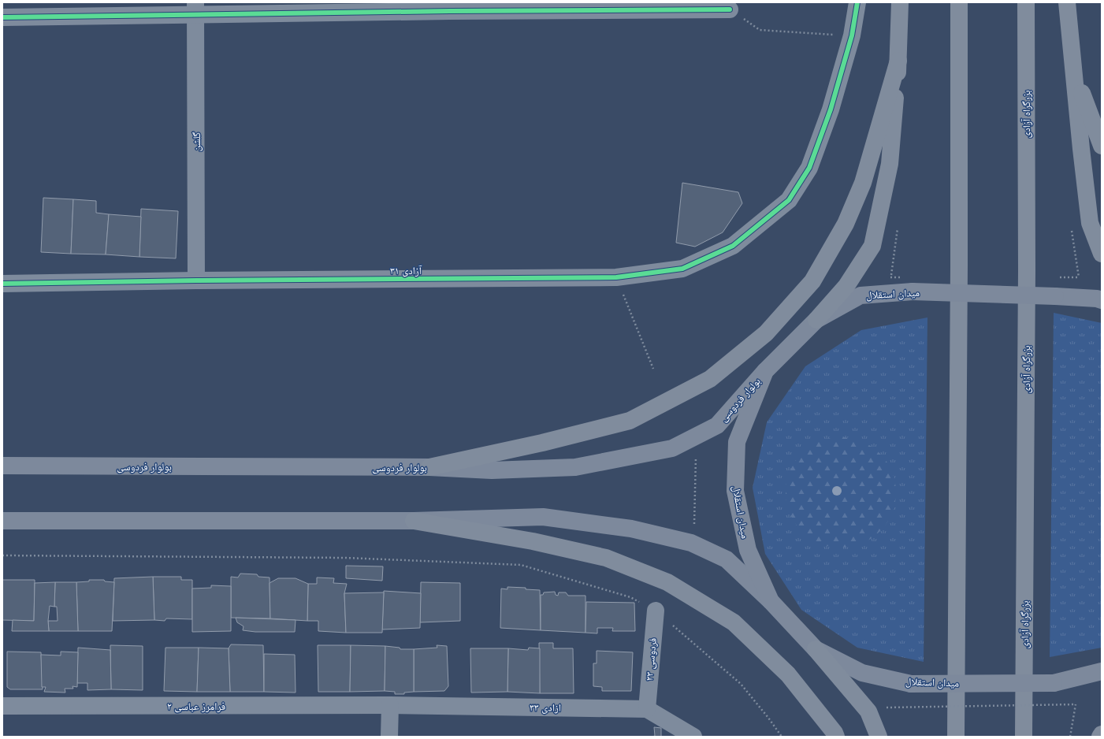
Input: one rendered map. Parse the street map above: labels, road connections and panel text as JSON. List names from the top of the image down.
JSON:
{
  "streets": {
    "highway": ["بزرگراه آزادی"],
    "main road": ["میدان استقلال", "بولوار فردوسی"],
    "street": [
      "گلشن",
      "آزادی ۳۱",
      "فردوسی ۲۳",
      "فرامرز عباسی ۲",
      "ازادی ۳۳"
    ]
  },
  "crossings": [
    ["گلشن", "آزادی ۳۱"],
    ["میدان استقلال", "بولوار فردوسی"],
    ["فردوسی ۲۳", "ازادی ۳۳"],
    ["فرامرز عباسی ۲", "ازادی ۳۳"]
  ]
}
